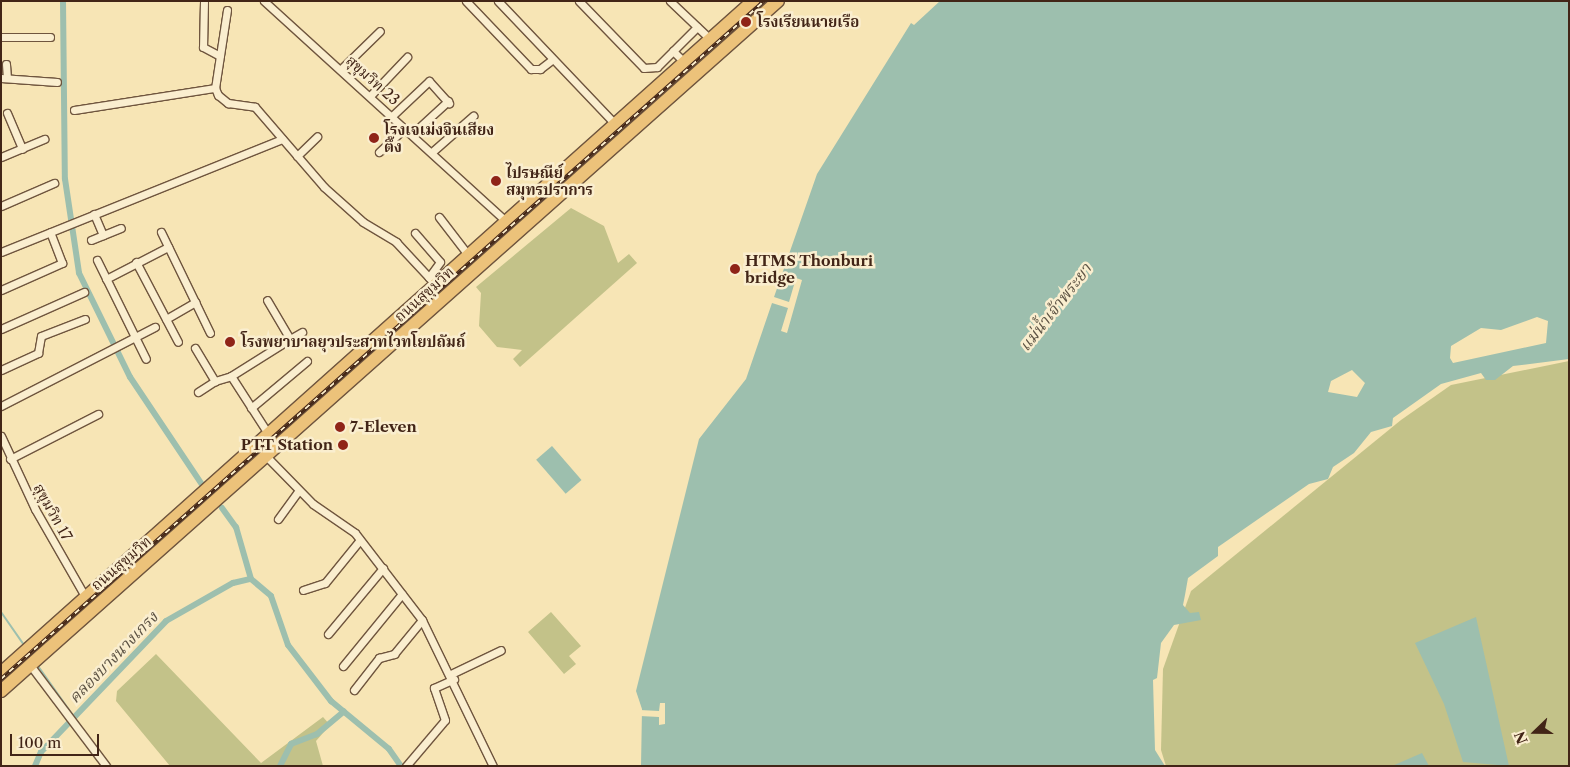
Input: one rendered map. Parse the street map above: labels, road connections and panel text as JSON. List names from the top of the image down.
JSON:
{
  "streets": {
    "highway": ["ถนนสุขุมวิท"],
    "street": ["สุขุมวิท 23", "สุขุมวิท 17"]
  },
  "crossings": [
    ["สุขุมวิท 23", "ถนนสุขุมวิท"],
    ["ถนนสุขุมวิท", "สุขุมวิท 17"]
  ],
  "water": ["แม่น้ำเจ้าพระยา", "คลองบางนางเกรง"],
  "places": [
    "โรงเรียนนายเรือ",
    "โรงเจเม่งจินเสียง ตึ๊ง",
    "ไปรษณีย์ สมุทรปราการ",
    "HTMS Thonburi bridge",
    "โรงพยาบาลยุวประสาทไวทโยปถัมถ์",
    "7-Eleven",
    "PTT Station"
  ],
  "scale_bar": "100 m",
  "north": "left"
}
